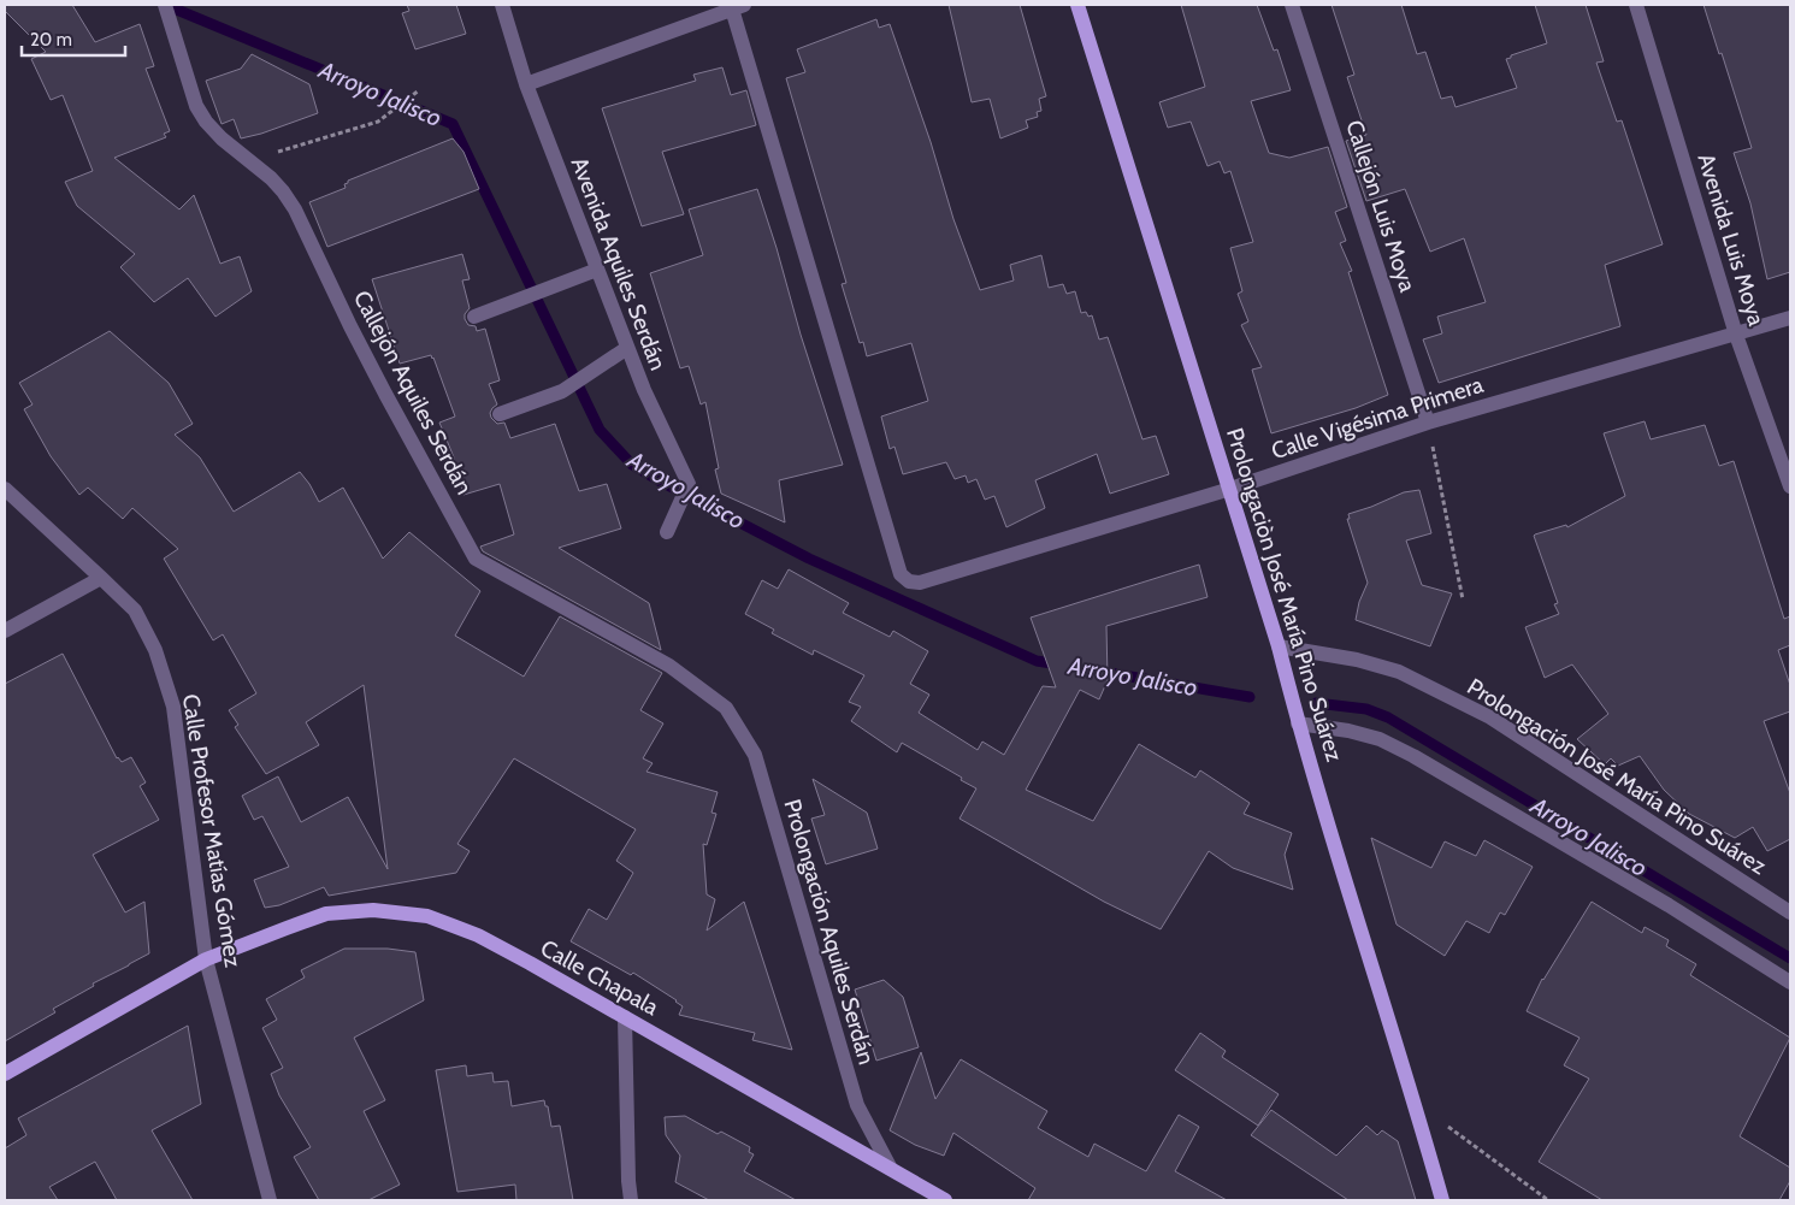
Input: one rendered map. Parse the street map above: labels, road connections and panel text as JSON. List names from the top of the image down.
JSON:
{
  "streets": {
    "main road": ["Prolongaciòn José María Pino Suárez", "Calle Chapala"],
    "street": [
      "Callejón Luis Moya",
      "Avenida Luis Moya",
      "Avenida Aquiles Serdán",
      "Callejón Aquiles Serdán",
      "Calle Vigésima Primera",
      "Prolongación José María Pino Suárez",
      "Calle Profesor Matías Gómez",
      "Prolongación Aquiles Serdán"
    ]
  },
  "crossings": [
    ["Callejón Luis Moya", "Calle Vigésima Primera"],
    ["Avenida Luis Moya", "Calle Vigésima Primera"],
    ["Callejón Aquiles Serdán", "Prolongación Aquiles Serdán"],
    ["Calle Vigésima Primera", "Prolongaciòn José María Pino Suárez"],
    ["Prolongaciòn José María Pino Suárez", "Prolongación José María Pino Suárez"],
    ["Calle Profesor Matías Gómez", "Calle Chapala"],
    ["Prolongación Aquiles Serdán", "Calle Chapala"]
  ],
  "water": ["Arroyo Jalisco"],
  "scale_bar": "20 m"
}
